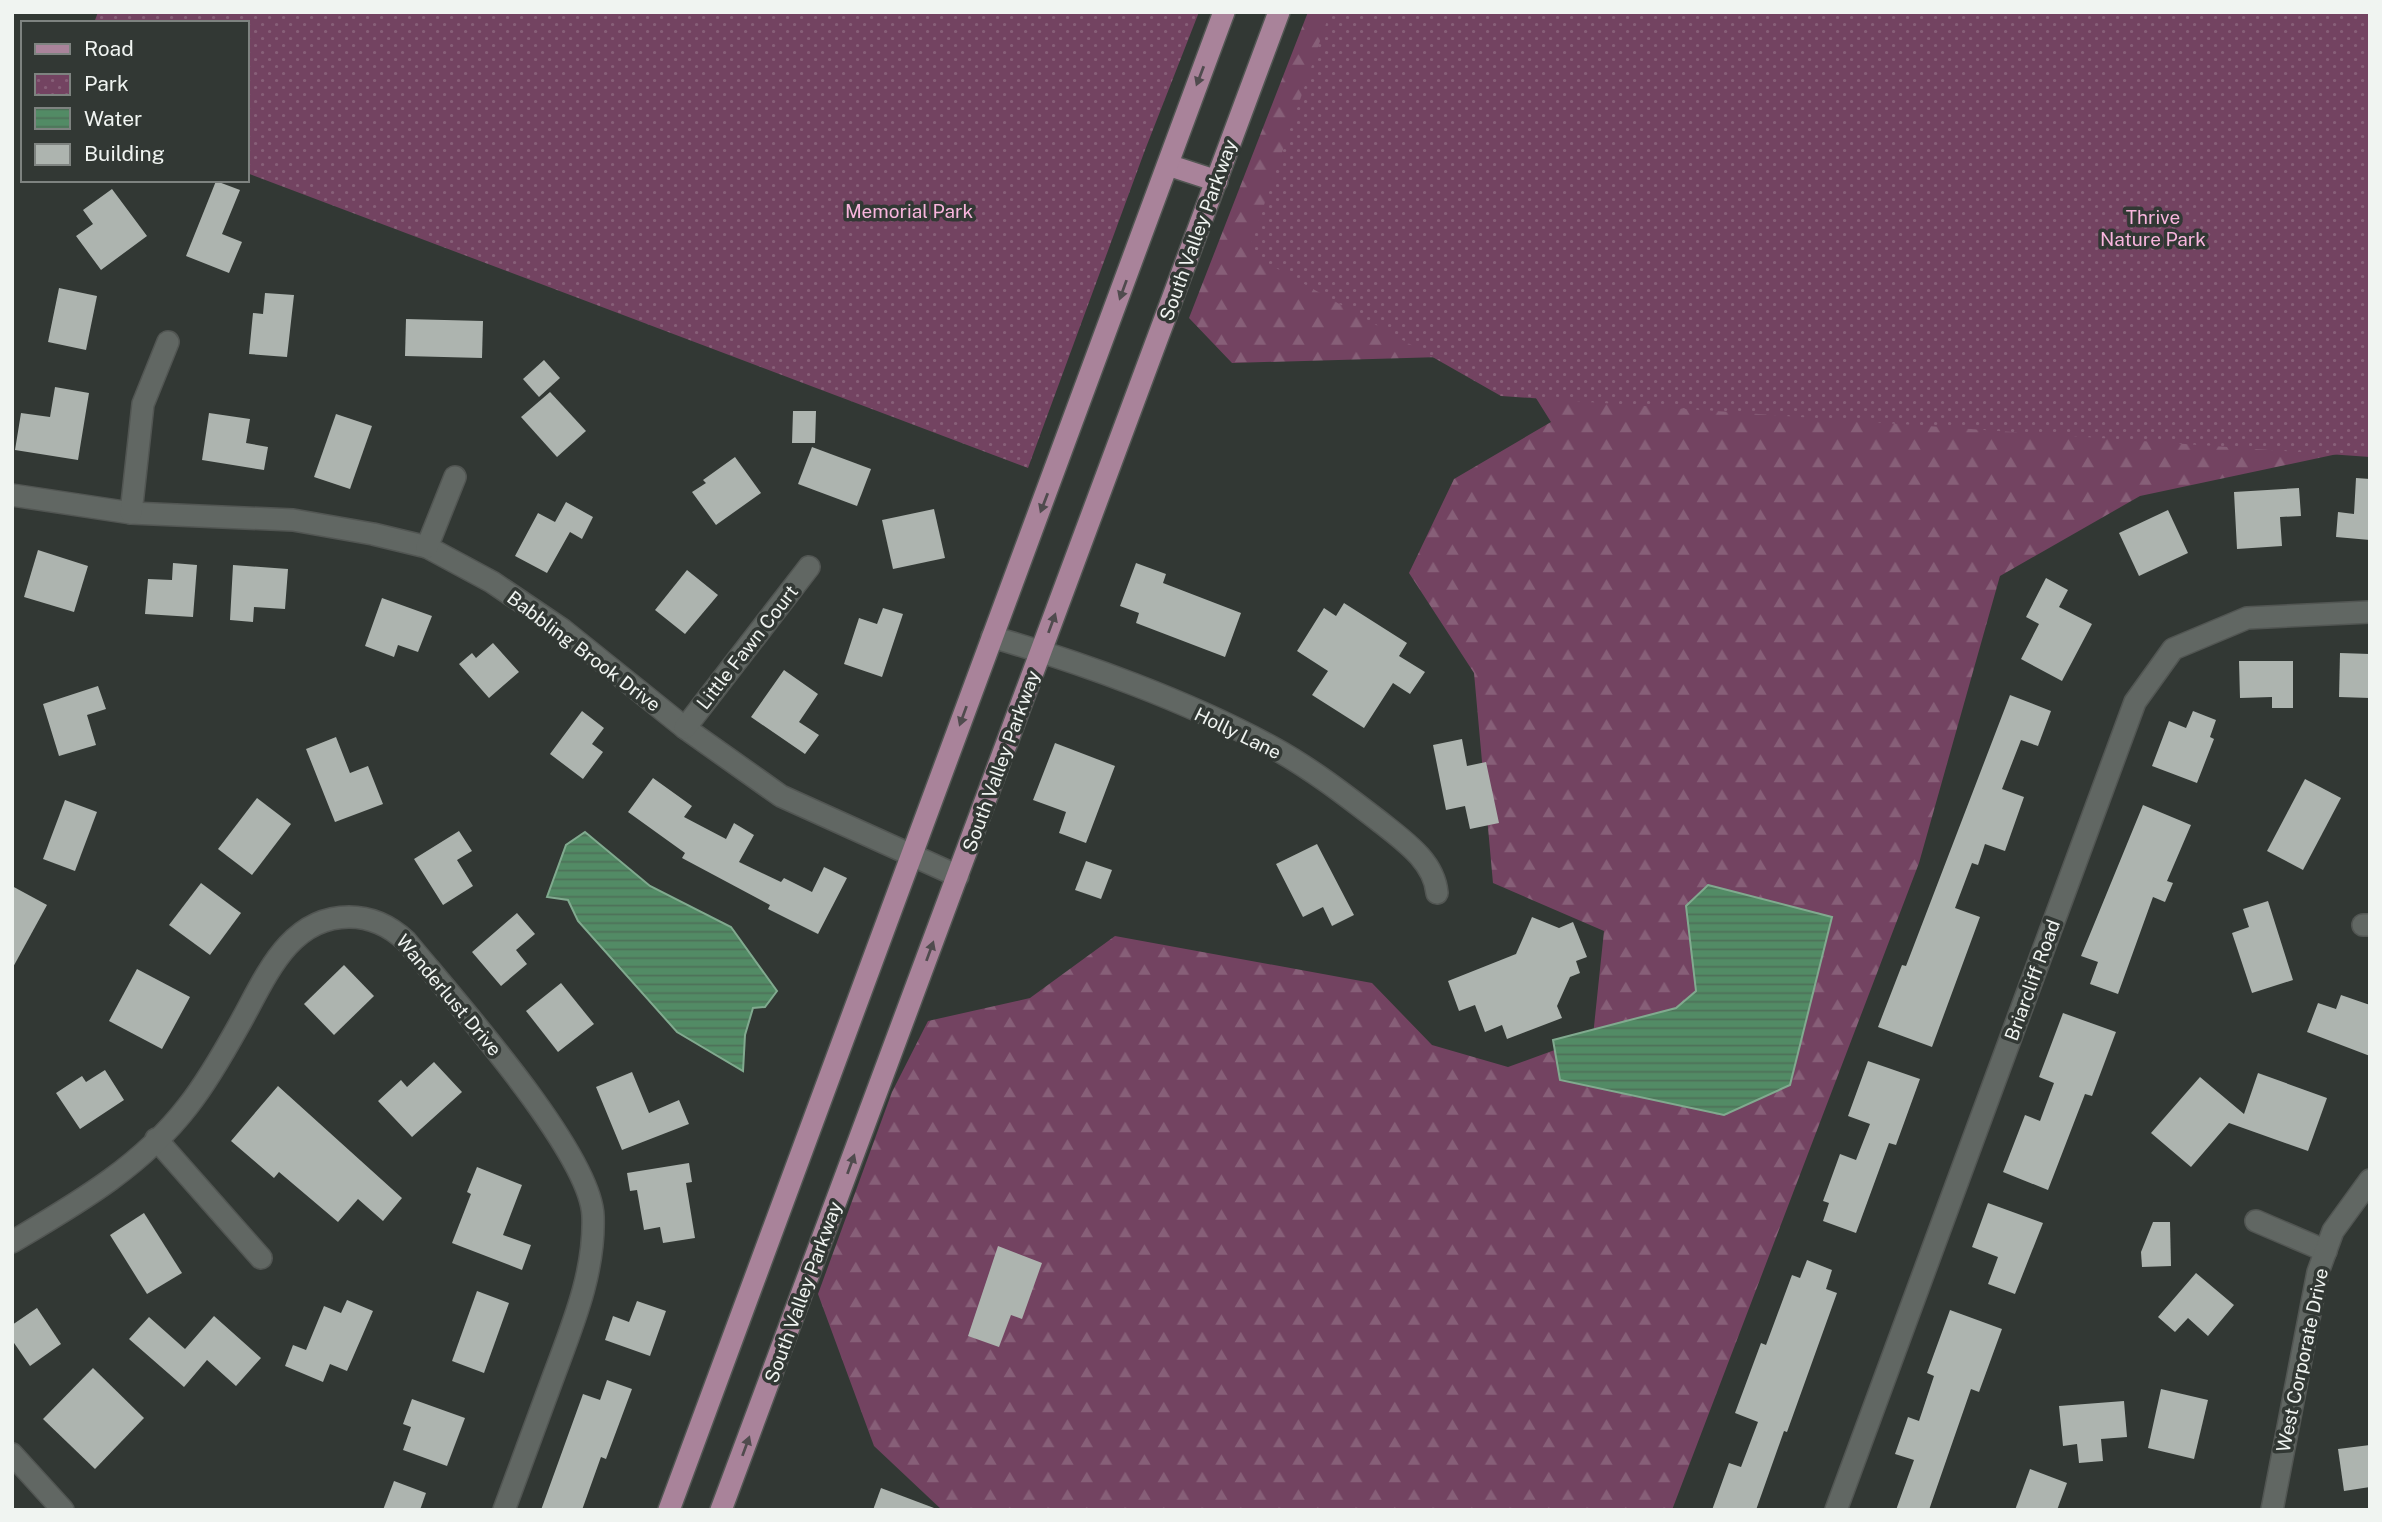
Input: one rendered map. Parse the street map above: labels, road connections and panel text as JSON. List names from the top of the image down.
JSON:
{
  "streets": {
    "main road": ["South Valley Parkway"],
    "street": [
      "Little Fawn Court",
      "Babbling Brook Drive",
      "Holly Lane",
      "Briarcliff Road",
      "Wanderlust Drive",
      "West Corporate Drive"
    ]
  },
  "crossings": [
    ["South Valley Parkway", "Babbling Brook Drive"],
    ["South Valley Parkway", "Holly Lane"],
    ["Little Fawn Court", "Babbling Brook Drive"]
  ],
  "parks": ["Memorial Park", "Thrive Nature Park"],
  "legend": [
    "Road",
    "Park",
    "Water",
    "Building"
  ]
}
